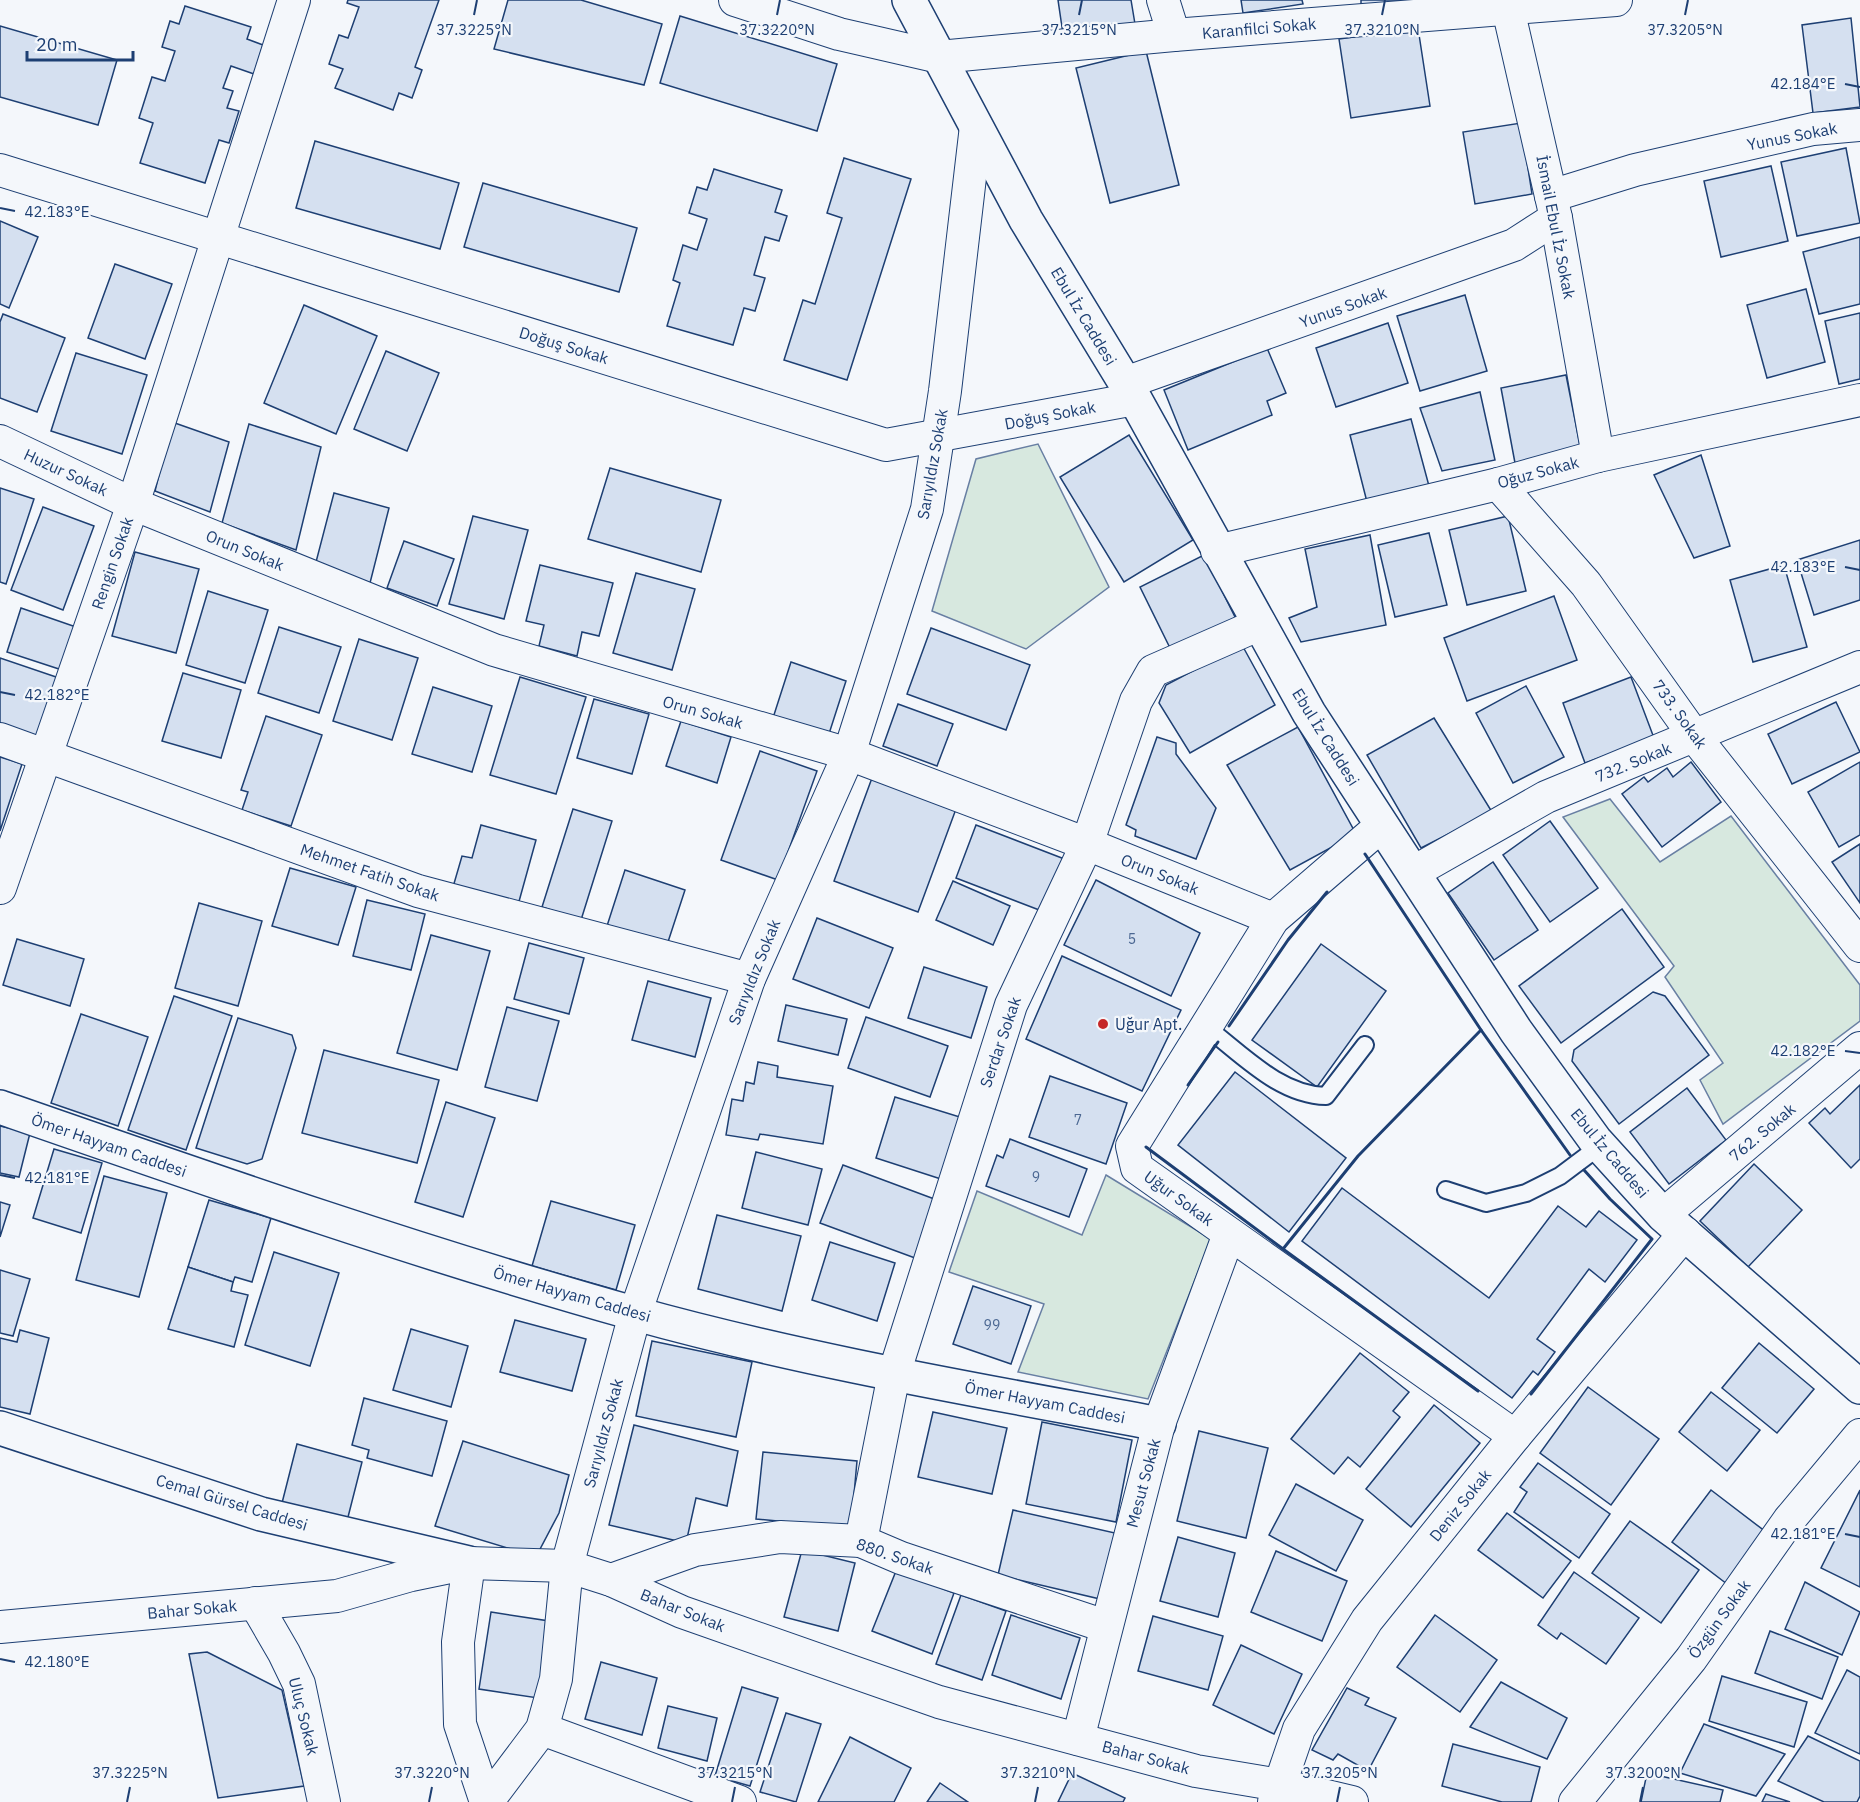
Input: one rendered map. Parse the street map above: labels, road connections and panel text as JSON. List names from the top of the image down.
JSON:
{
  "streets": {
    "street": [
      "Karanfilci Sokak",
      "Yunus Sokak",
      "İsmail Ebul İz Sokak",
      "Ebul İz Caddesi",
      "Doğuş Sokak",
      "Sarıyıldız Sokak",
      "Huzur Sokak",
      "Oğuz Sokak",
      "Orun Sokak",
      "Rengin Sokak",
      "733. Sokak",
      "732. Sokak",
      "Mehmet Fatih Sokak",
      "Serdar Sokak",
      "762. Sokak",
      "Ömer Hayyam Caddesi",
      "Uğur Sokak",
      "Mesut Sokak",
      "Cemal Gürsel Caddesi",
      "Deniz Sokak",
      "880. Sokak",
      "Bahar Sokak",
      "Özgün Sokak",
      "Uluç Sokak"
    ]
  },
  "crossings": [
    ["Karanfilci Sokak", "İsmail Ebul İz Sokak"],
    ["Karanfilci Sokak", "Ebul İz Caddesi"],
    ["Yunus Sokak", "İsmail Ebul İz Sokak"],
    ["Yunus Sokak", "Ebul İz Caddesi"],
    ["Yunus Sokak", "Doğuş Sokak"],
    ["İsmail Ebul İz Sokak", "Oğuz Sokak"],
    ["Ebul İz Caddesi", "Doğuş Sokak"],
    ["Ebul İz Caddesi", "Sarıyıldız Sokak"],
    ["Ebul İz Caddesi", "Oğuz Sokak"],
    ["Ebul İz Caddesi", "732. Sokak"],
    ["Ebul İz Caddesi", "Serdar Sokak"],
    ["Ebul İz Caddesi", "762. Sokak"],
    ["Ebul İz Caddesi", "Uğur Sokak"],
    ["Ebul İz Caddesi", "Deniz Sokak"],
    ["Doğuş Sokak", "Sarıyıldız Sokak"],
    ["Doğuş Sokak", "Rengin Sokak"],
    ["Sarıyıldız Sokak", "Orun Sokak"],
    ["Sarıyıldız Sokak", "Mehmet Fatih Sokak"],
    ["Sarıyıldız Sokak", "Ömer Hayyam Caddesi"],
    ["Sarıyıldız Sokak", "Bahar Sokak"],
    ["Huzur Sokak", "Orun Sokak"],
    ["Huzur Sokak", "Rengin Sokak"],
    ["Oğuz Sokak", "733. Sokak"],
    ["Orun Sokak", "Rengin Sokak"],
    ["Orun Sokak", "Serdar Sokak"],
    ["Orun Sokak", "Uğur Sokak"],
    ["Rengin Sokak", "Mehmet Fatih Sokak"],
    ["733. Sokak", "732. Sokak"],
    ["Serdar Sokak", "Ömer Hayyam Caddesi"],
    ["Serdar Sokak", "880. Sokak"],
    ["762. Sokak", "Deniz Sokak"],
    ["Ömer Hayyam Caddesi", "Mesut Sokak"],
    ["Uğur Sokak", "Mesut Sokak"],
    ["Uğur Sokak", "Deniz Sokak"],
    ["Mesut Sokak", "880. Sokak"],
    ["Mesut Sokak", "Bahar Sokak"],
    ["Cemal Gürsel Caddesi", "Bahar Sokak"],
    ["Deniz Sokak", "Bahar Sokak"],
    ["880. Sokak", "Bahar Sokak"],
    ["Bahar Sokak", "Uluç Sokak"]
  ],
  "places": ["Uğur Apt."],
  "house_numbers": [
    "5",
    "7",
    "9",
    "99"
  ],
  "scale_bar": "20 m",
  "coordinates": [
    "37.3225°N",
    "37.3220°N",
    "37.3215°N",
    "37.3210°N",
    "37.3205°N",
    "42.184°E",
    "42.183°E",
    "42.182°E",
    "42.181°E",
    "42.180°E",
    "37.3200°N"
  ]
}
